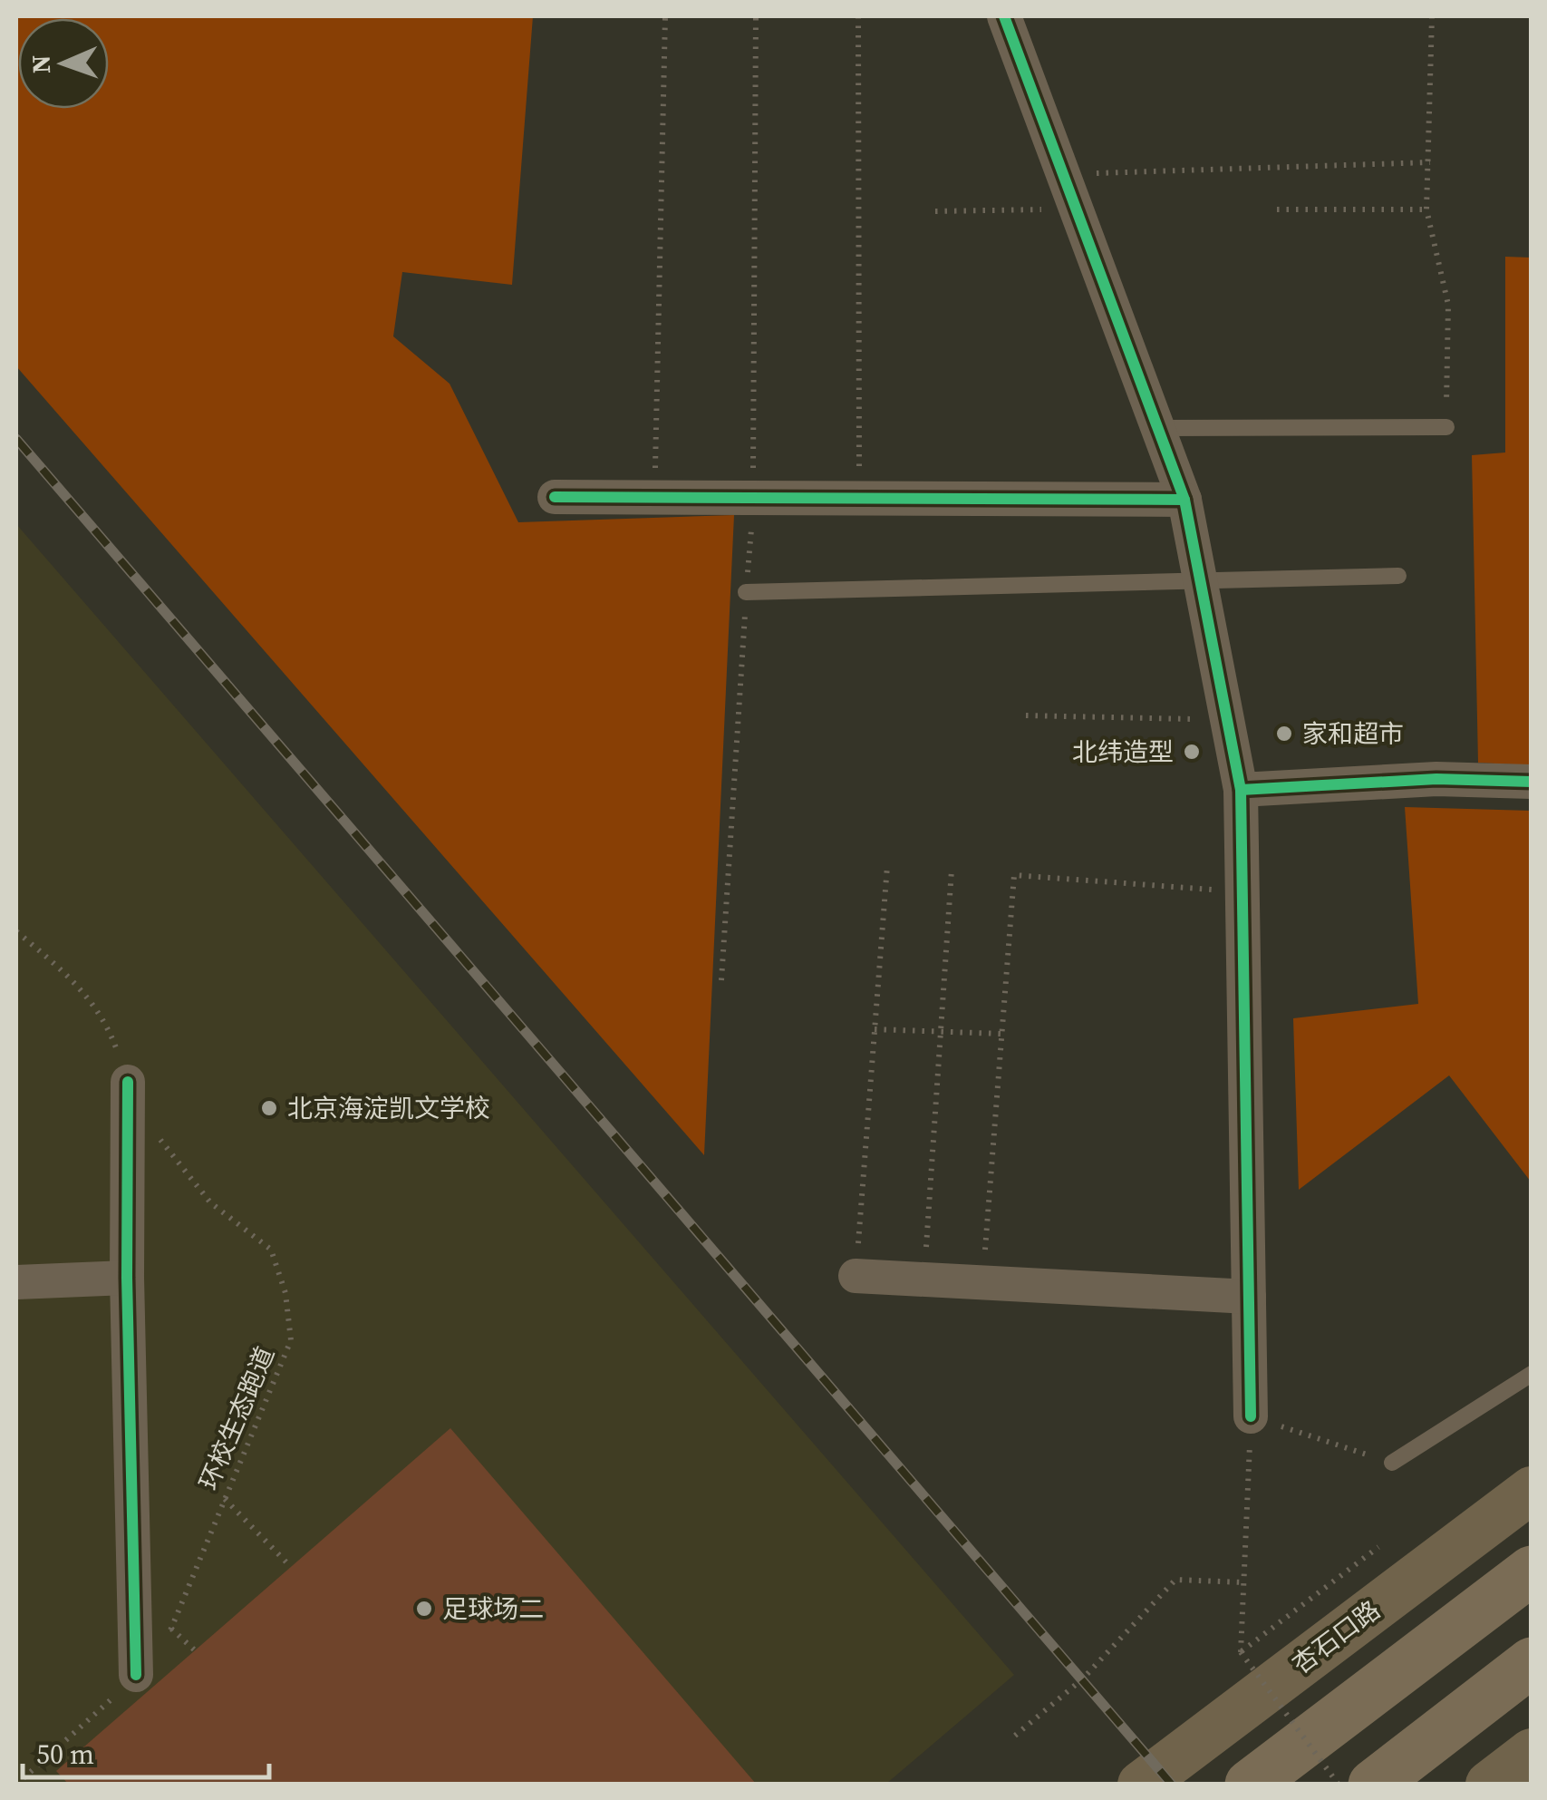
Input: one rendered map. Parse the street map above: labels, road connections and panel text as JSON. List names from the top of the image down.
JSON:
{
  "streets": {
    "street": ["杏石口路"],
    "path": ["环校生态跑道"]
  },
  "places": [
    "家和超市",
    "北纬造型",
    "北京海淀凯文学校",
    "足球场二"
  ],
  "scale_bar": "50 m",
  "north": "left"
}
